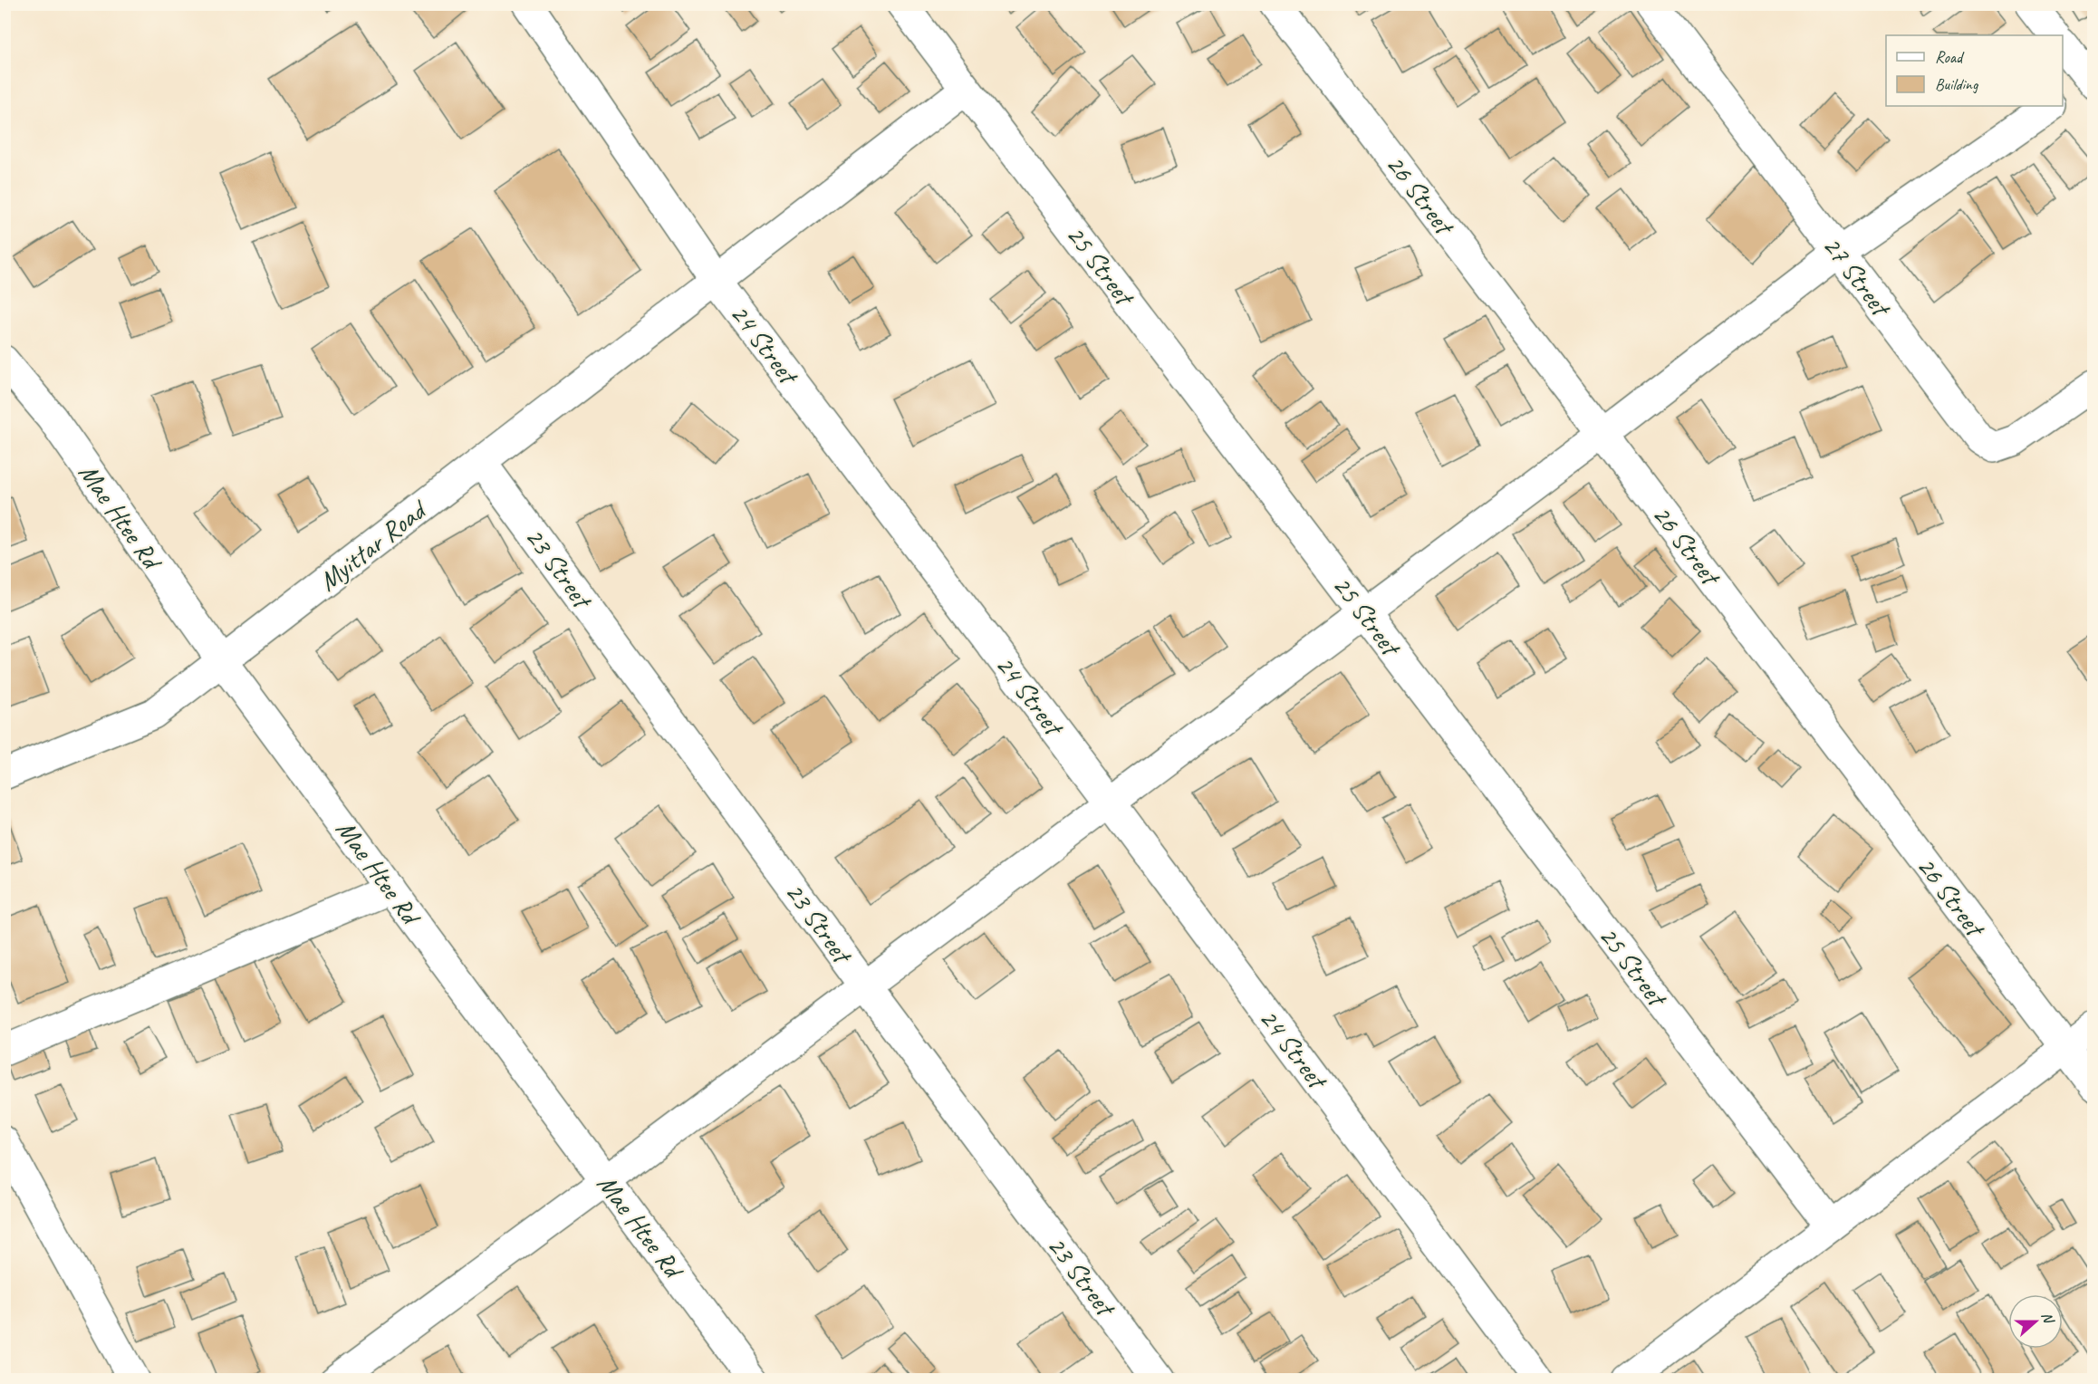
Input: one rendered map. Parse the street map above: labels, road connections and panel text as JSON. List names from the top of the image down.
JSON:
{
  "streets": {
    "street": [
      "26 Street",
      "25 Street",
      "27 Street",
      "24 Street",
      "Mae Htee Rd",
      "Myittar Road",
      "23 Street"
    ]
  },
  "crossings": [
    ["25 Street", "Myittar Road"],
    ["24 Street", "Myittar Road"],
    ["Mae Htee Rd", "Myittar Road"],
    ["Myittar Road", "23 Street"]
  ],
  "legend": ["Road", "Building"],
  "north": "right"
}
